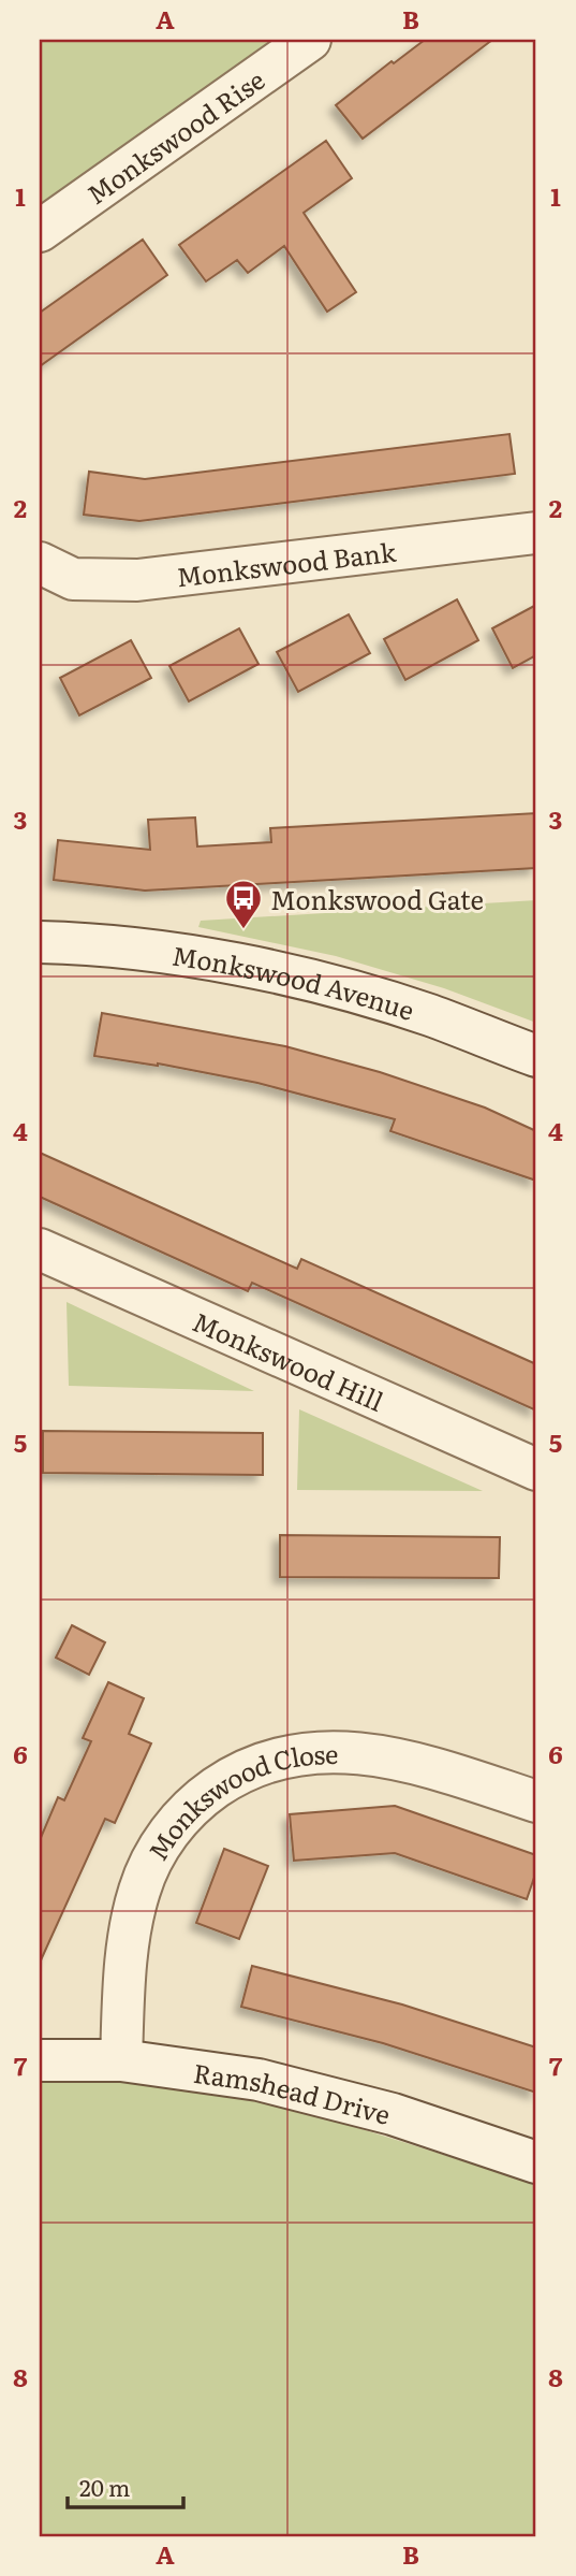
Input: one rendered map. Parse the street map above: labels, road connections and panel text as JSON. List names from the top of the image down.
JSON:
{
  "streets": {
    "street": [
      "Monkswood Rise",
      "Monkswood Bank",
      "Monkswood Avenue",
      "Monkswood Hill",
      "Monkswood Close",
      "Ramshead Drive"
    ]
  },
  "crossings": [
    ["Monkswood Close", "Ramshead Drive"]
  ],
  "places": {
    "bus stop": ["Monkswood Gate"]
  },
  "scale_bar": "20 m",
  "grid": {
    "columns": ["A", "B"],
    "rows": [
      "1",
      "2",
      "3",
      "4",
      "5",
      "6",
      "7",
      "8"
    ]
  }
}
